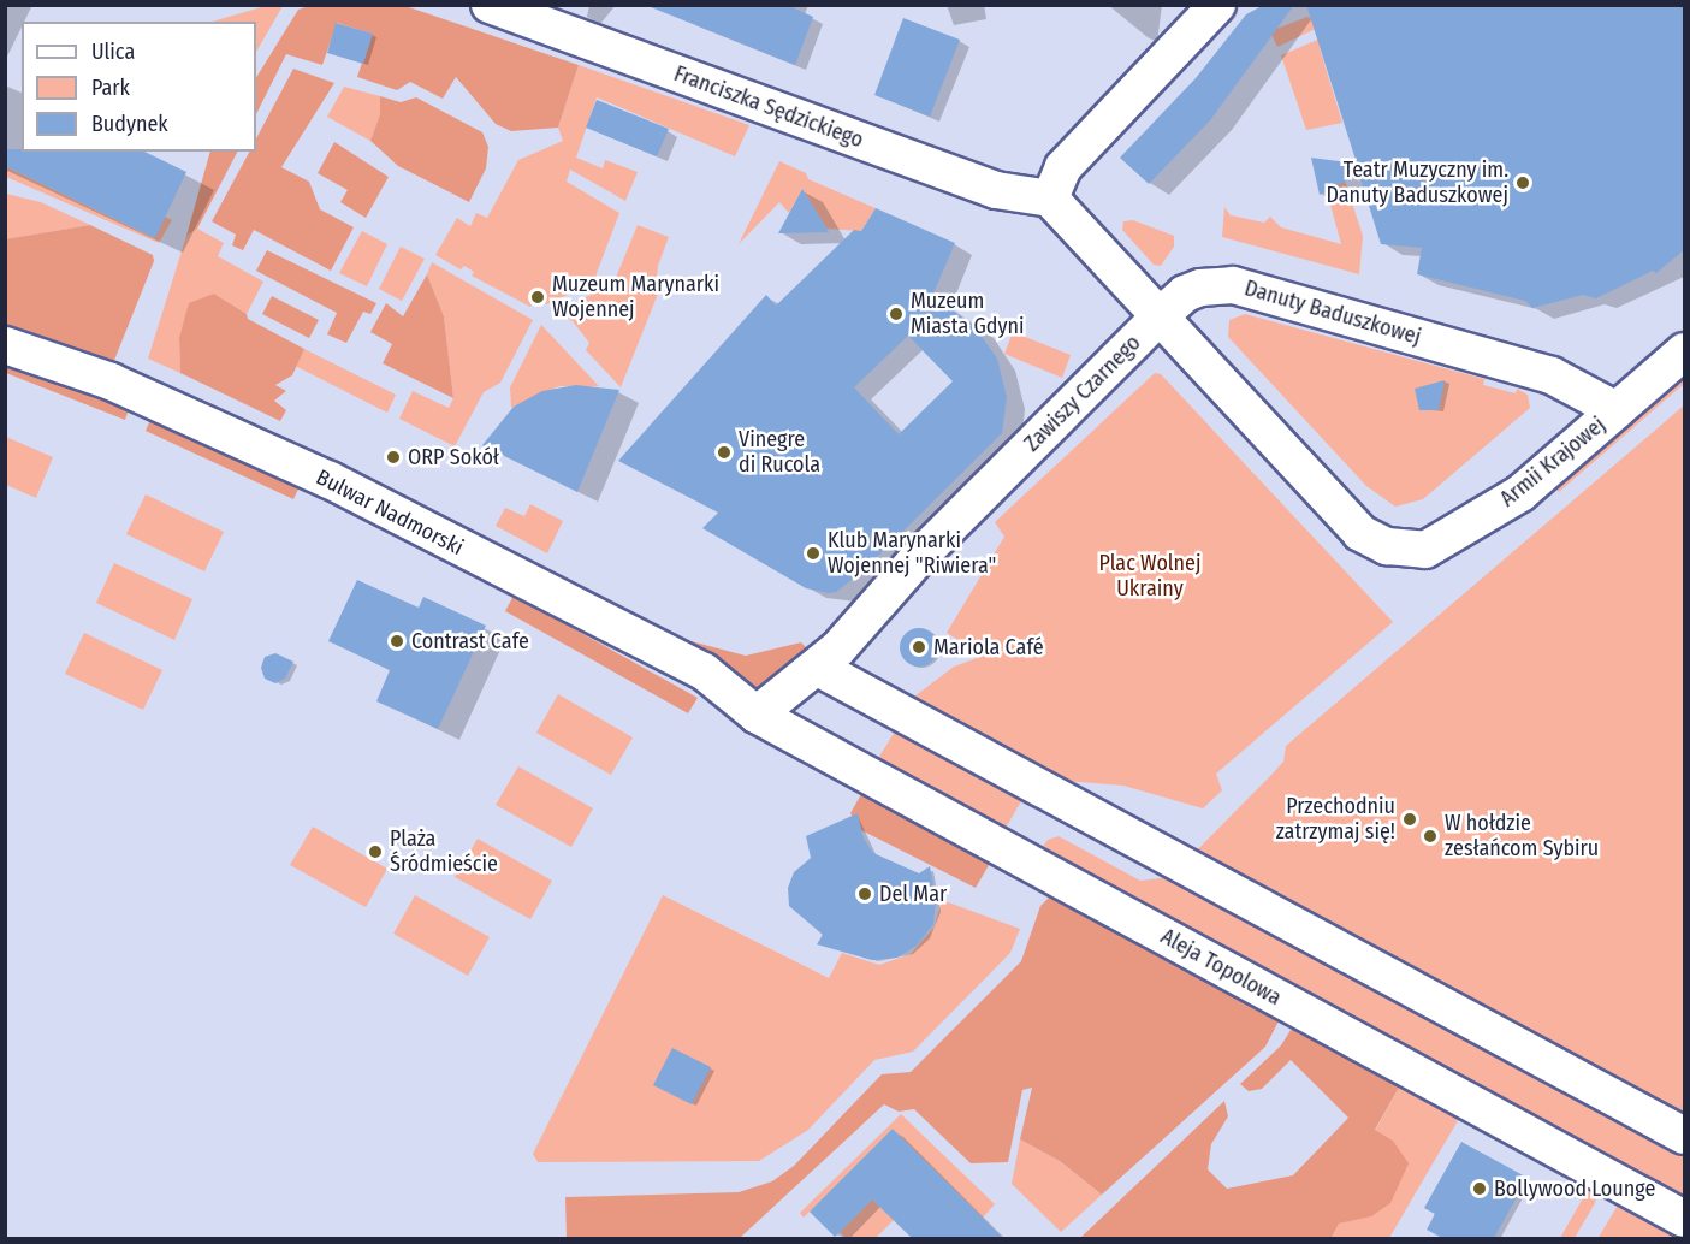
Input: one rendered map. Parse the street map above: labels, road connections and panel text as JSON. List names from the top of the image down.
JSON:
{
  "streets": {
    "street": [
      "Franciszka Sędzickiego",
      "Danuty Baduszkowej",
      "Zawiszy Czarnego",
      "Armii Krajowej",
      "Bulwar Nadmorski",
      "Aleja Topolowa"
    ]
  },
  "crossings": [
    ["Danuty Baduszkowej", "Zawiszy Czarnego"],
    ["Danuty Baduszkowej", "Armii Krajowej"],
    ["Zawiszy Czarnego", "Armii Krajowej"],
    ["Zawiszy Czarnego", "Bulwar Nadmorski"],
    ["Zawiszy Czarnego", "Aleja Topolowa"],
    ["Bulwar Nadmorski", "Aleja Topolowa"]
  ],
  "parks": ["Plac Wolnej Ukrainy"],
  "places": [
    "Teatr Muzyczny im. Danuty Baduszkowej",
    "Muzeum Marynarki Wojennej",
    "Muzeum Miasta Gdyni",
    "Vinegre di Rucola",
    "ORP Sokół",
    "Klub Marynarki Wojennej \"Riwiera\"",
    "Contrast Cafe",
    "Mariola Café",
    "Przechodniu zatrzymaj się!",
    "W hołdzie zesłańcom Sybiru",
    "Plaża Śródmieście",
    "Del Mar",
    "Bollywood Lounge"
  ],
  "legend": ["Ulica", "Park", "Budynek"]
}
